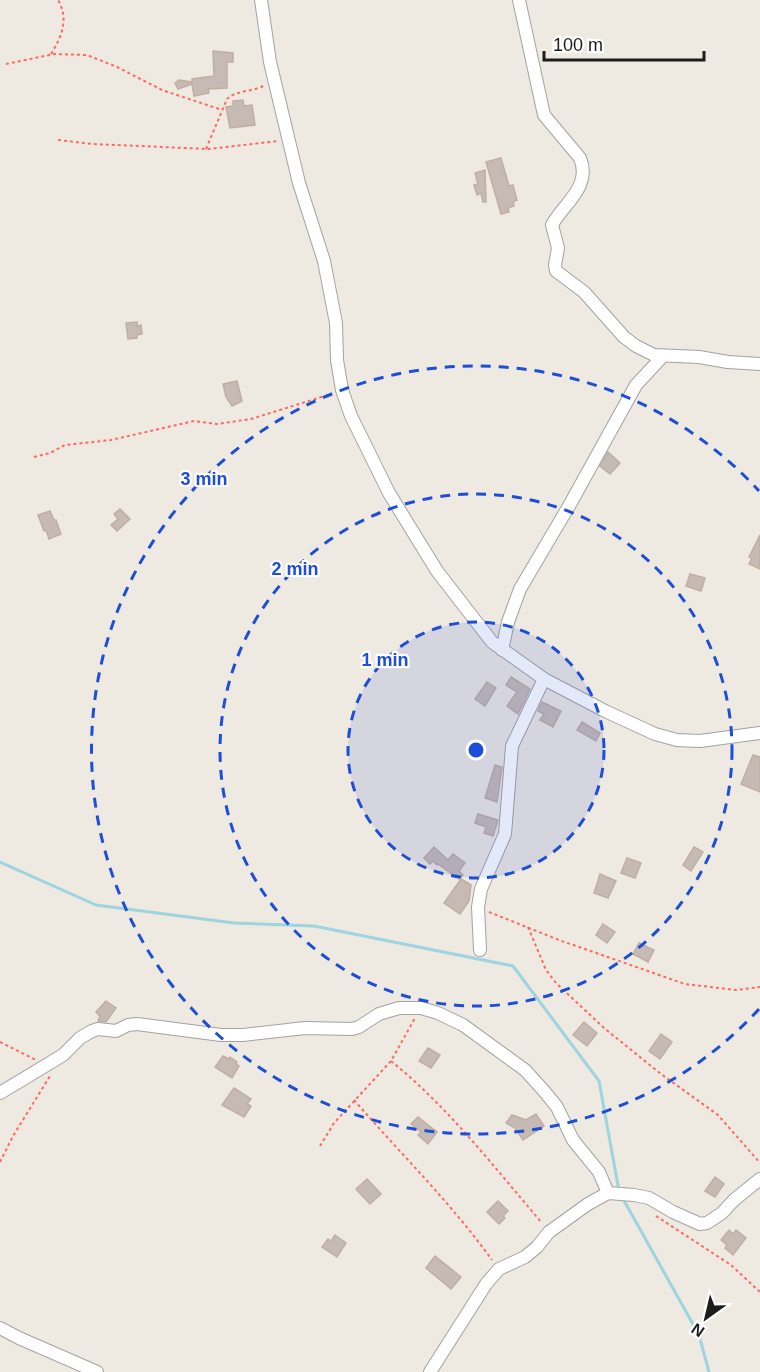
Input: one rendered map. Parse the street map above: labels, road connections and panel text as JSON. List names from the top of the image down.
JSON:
{
  "scale_bar": "100 m",
  "north": "bottom left",
  "rings": ["3 min", "2 min", "1 min"]
}
